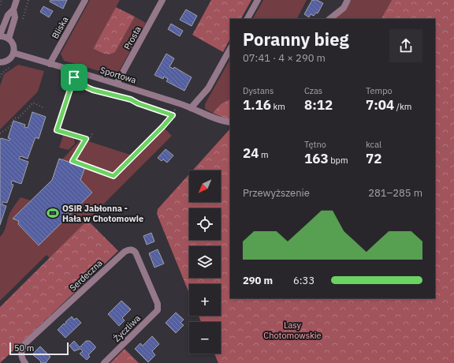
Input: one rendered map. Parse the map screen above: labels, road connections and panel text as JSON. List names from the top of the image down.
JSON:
{
  "streets": {
    "street": [
      "Bliska",
      "Prosta",
      "Sportowa",
      "Serdeczna",
      "Życzliwa"
    ]
  },
  "crossings": [
    ["Bliska", "Sportowa"],
    ["Prosta", "Sportowa"],
    ["Serdeczna", "Życzliwa"]
  ],
  "parks": ["Lasy Chotomowskie"],
  "places": {
    "sports": ["OSiR Jabłonna - Hała w Chotomowie"]
  },
  "scale_bar": "50 m",
  "north": "bottom left",
  "page": {
    "heading": ["Poranny bieg", "07:41 · 4 × 290 m"],
    "stats": [
      ["Dystans", "1.16 km"],
      ["Czas", "8:12"],
      ["Tempo", "7:04 /km"],
      ["24 m"],
      ["Tętno", "163 bpm"],
      ["kcal", "72"]
    ],
    "map_buttons": ["+", "−"],
    "chart": ["Przewyższenie", "281–285 m"],
    "list": [
      {
        "name": "290 m",
        "note": "6:33"
      }
    ],
    "scale": "50 m"
  }
}
